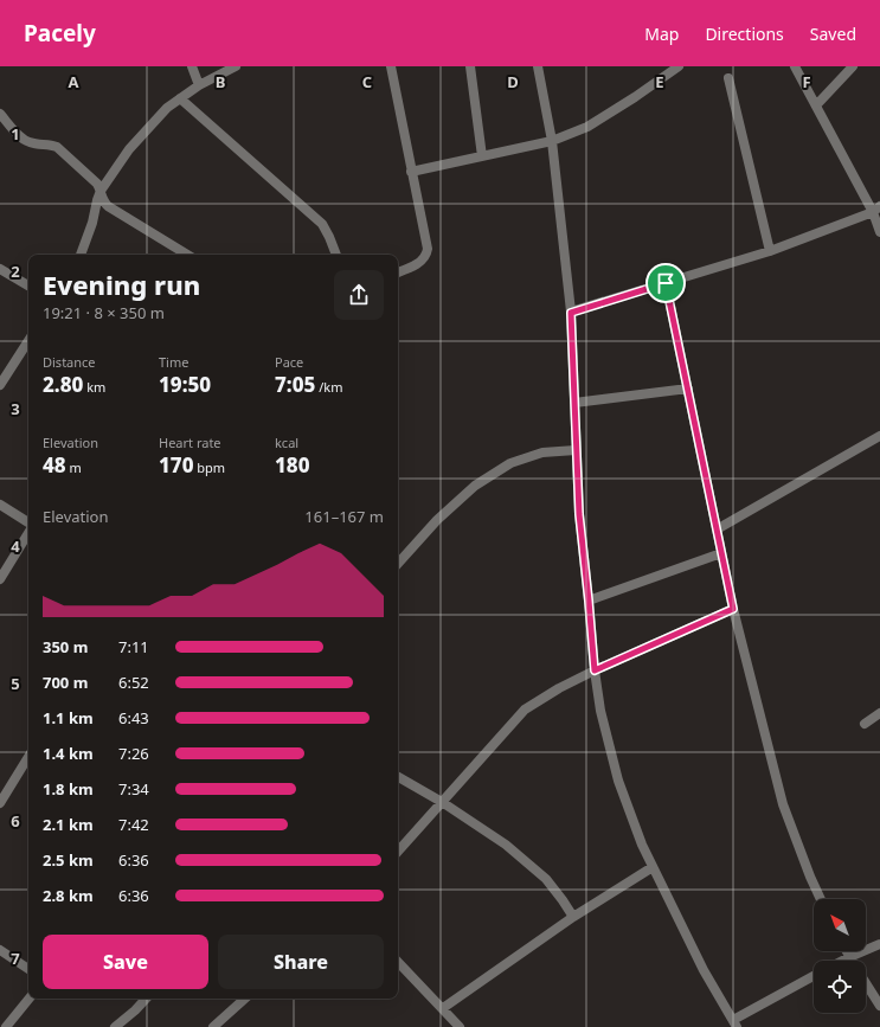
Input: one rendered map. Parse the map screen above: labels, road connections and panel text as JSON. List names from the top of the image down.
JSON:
{
  "north": "top left",
  "page": {
    "header": "Pacely",
    "nav": ["Map", "Directions", "Saved"],
    "heading": ["Evening run", "19:21 · 8 × 350 m"],
    "stats": [
      ["Distance", "2.80 km"],
      ["Time", "19:50"],
      ["Pace", "7:05 /km"],
      ["Elevation", "48 m"],
      ["Heart rate", "170 bpm"],
      ["kcal", "180"]
    ],
    "chart": ["Elevation", "161–167 m"],
    "list": [
      {
        "name": "350 m",
        "note": "7:11"
      },
      {
        "name": "700 m",
        "note": "6:52"
      },
      {
        "name": "1.1 km",
        "note": "6:43"
      },
      {
        "name": "1.4 km",
        "note": "7:26"
      },
      {
        "name": "1.8 km",
        "note": "7:34"
      },
      {
        "name": "2.1 km",
        "note": "7:42"
      },
      {
        "name": "2.5 km",
        "note": "6:36"
      },
      {
        "name": "2.8 km",
        "note": "6:36"
      }
    ],
    "buttons": ["Save", "Share"]
  },
  "grid": {
    "columns": [
      "A",
      "B",
      "C",
      "D",
      "E",
      "F"
    ],
    "rows": [
      "1",
      "2",
      "3",
      "4",
      "5",
      "6",
      "7"
    ]
  }
}
